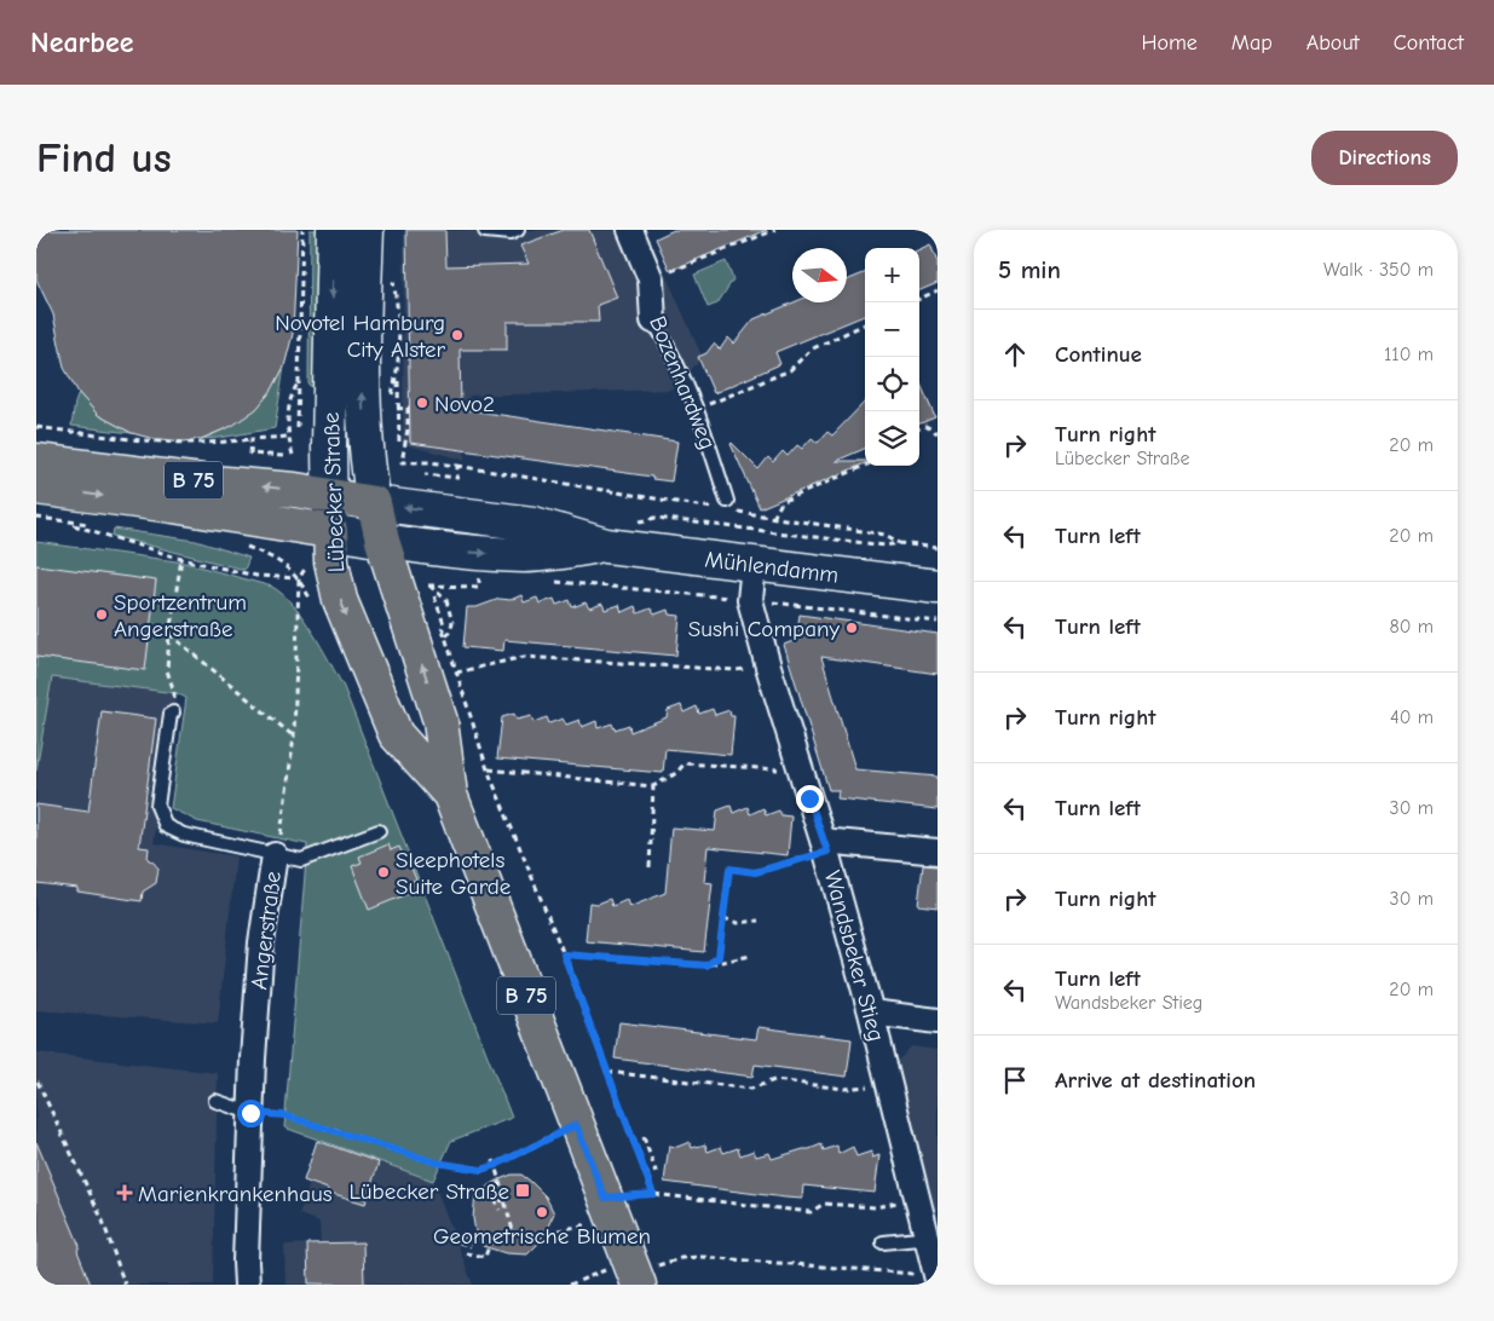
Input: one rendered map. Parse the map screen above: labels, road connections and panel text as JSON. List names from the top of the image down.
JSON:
{
  "streets": {
    "main road": ["B 75", "Lübecker Straße", "Mühlendamm"],
    "street": ["Bozenhardweg", "Angerstraße", "Wandsbeker Stieg"]
  },
  "crossings": [
    ["B 75", "Lübecker Straße"],
    ["B 75", "Mühlendamm"],
    ["Lübecker Straße", "Mühlendamm"],
    ["Mühlendamm", "Wandsbeker Stieg"]
  ],
  "places": {
    "other": [
      "Novotel Hamburg City Alster",
      "Novo2",
      "Sportzentrum Angerstraße",
      "Sushi Company",
      "Sleephotels Suite Garde",
      "Geometrische Blumen"
    ],
    "transit": ["Lübecker Straße"],
    "health": ["Marienkrankenhaus"]
  },
  "north": "right",
  "page": {
    "header": "Nearbee",
    "nav": [
      "Home",
      "Map",
      "About",
      "Contact"
    ],
    "buttons": "Directions",
    "title": "Find us",
    "heading": ["5 min", "Walk · 350 m"],
    "map_buttons": ["+", "−"],
    "list": [
      ["Continue", "110 m"],
      ["Turn right", "Lübecker Straße", "20 m"],
      ["Turn left", "20 m"],
      ["Turn left", "80 m"],
      ["Turn right", "40 m"],
      ["Turn left", "30 m"],
      ["Turn right", "30 m"],
      ["Turn left", "Wandsbeker Stieg", "20 m"],
      "Arrive at destination"
    ]
  }
}
